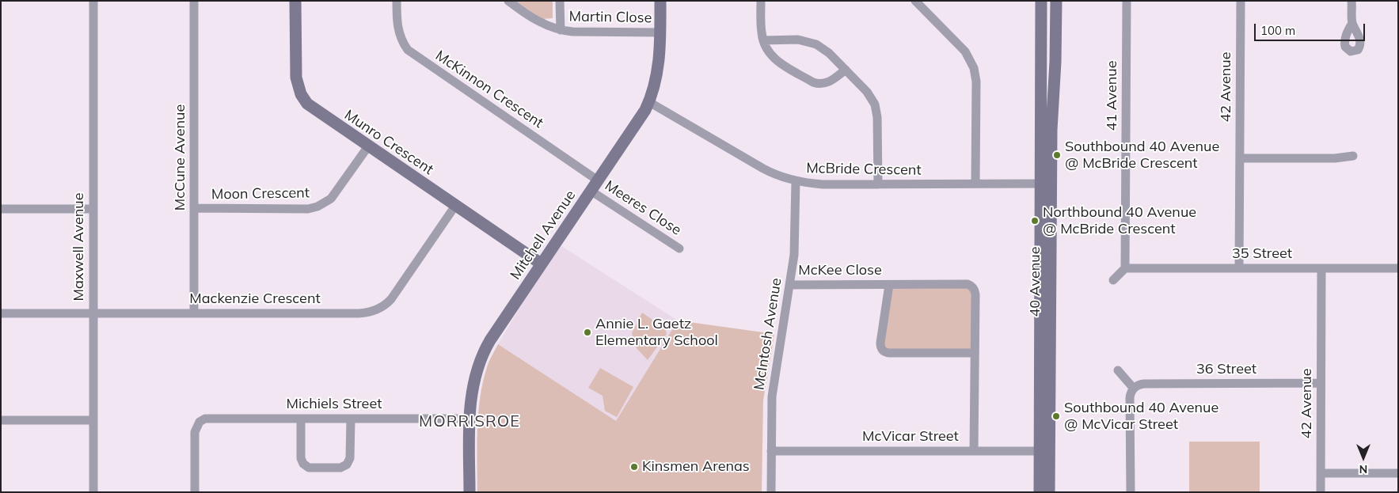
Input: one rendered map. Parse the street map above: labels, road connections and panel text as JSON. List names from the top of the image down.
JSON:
{
  "streets": {
    "street": [
      "Martin Close",
      "42 Avenue",
      "McKinnon Crescent",
      "41 Avenue",
      "Munro Crescent",
      "McCune Avenue",
      "McBride Crescent",
      "Moon Crescent",
      "Meeres Close",
      "Mitchell Avenue",
      "Maxwell Avenue",
      "35 Street",
      "McKee Close",
      "40 Avenue",
      "Mackenzie Crescent",
      "McIntosh Avenue",
      "36 Street",
      "Michiels Street",
      "McVicar Street"
    ]
  },
  "crossings": [
    ["Martin Close", "Mitchell Avenue"],
    ["42 Avenue", "35 Street"],
    ["42 Avenue", "36 Street"],
    ["McKinnon Crescent", "Mitchell Avenue"],
    ["41 Avenue", "35 Street"],
    ["Munro Crescent", "Moon Crescent"],
    ["Munro Crescent", "Mitchell Avenue"],
    ["Munro Crescent", "Mackenzie Crescent"],
    ["McCune Avenue", "Moon Crescent"],
    ["McCune Avenue", "Mackenzie Crescent"],
    ["McBride Crescent", "Mitchell Avenue"],
    ["McBride Crescent", "40 Avenue"],
    ["McBride Crescent", "McIntosh Avenue"],
    ["Meeres Close", "Mitchell Avenue"],
    ["Mitchell Avenue", "Michiels Street"],
    ["Maxwell Avenue", "Mackenzie Crescent"],
    ["McKee Close", "McIntosh Avenue"],
    ["McKee Close", "McVicar Street"],
    ["40 Avenue", "McVicar Street"],
    ["McIntosh Avenue", "McVicar Street"]
  ],
  "districts": ["MORRISROE"],
  "places": [
    "Southbound 40 Avenue @ McBride Crescent",
    "Northbound 40 Avenue @ McBride Crescent",
    "Annie L. Gaetz Elementary School",
    "Southbound 40 Avenue @ McVicar Street",
    "Kinsmen Arenas"
  ],
  "scale_bar": "100 m",
  "north": "bottom"
}
